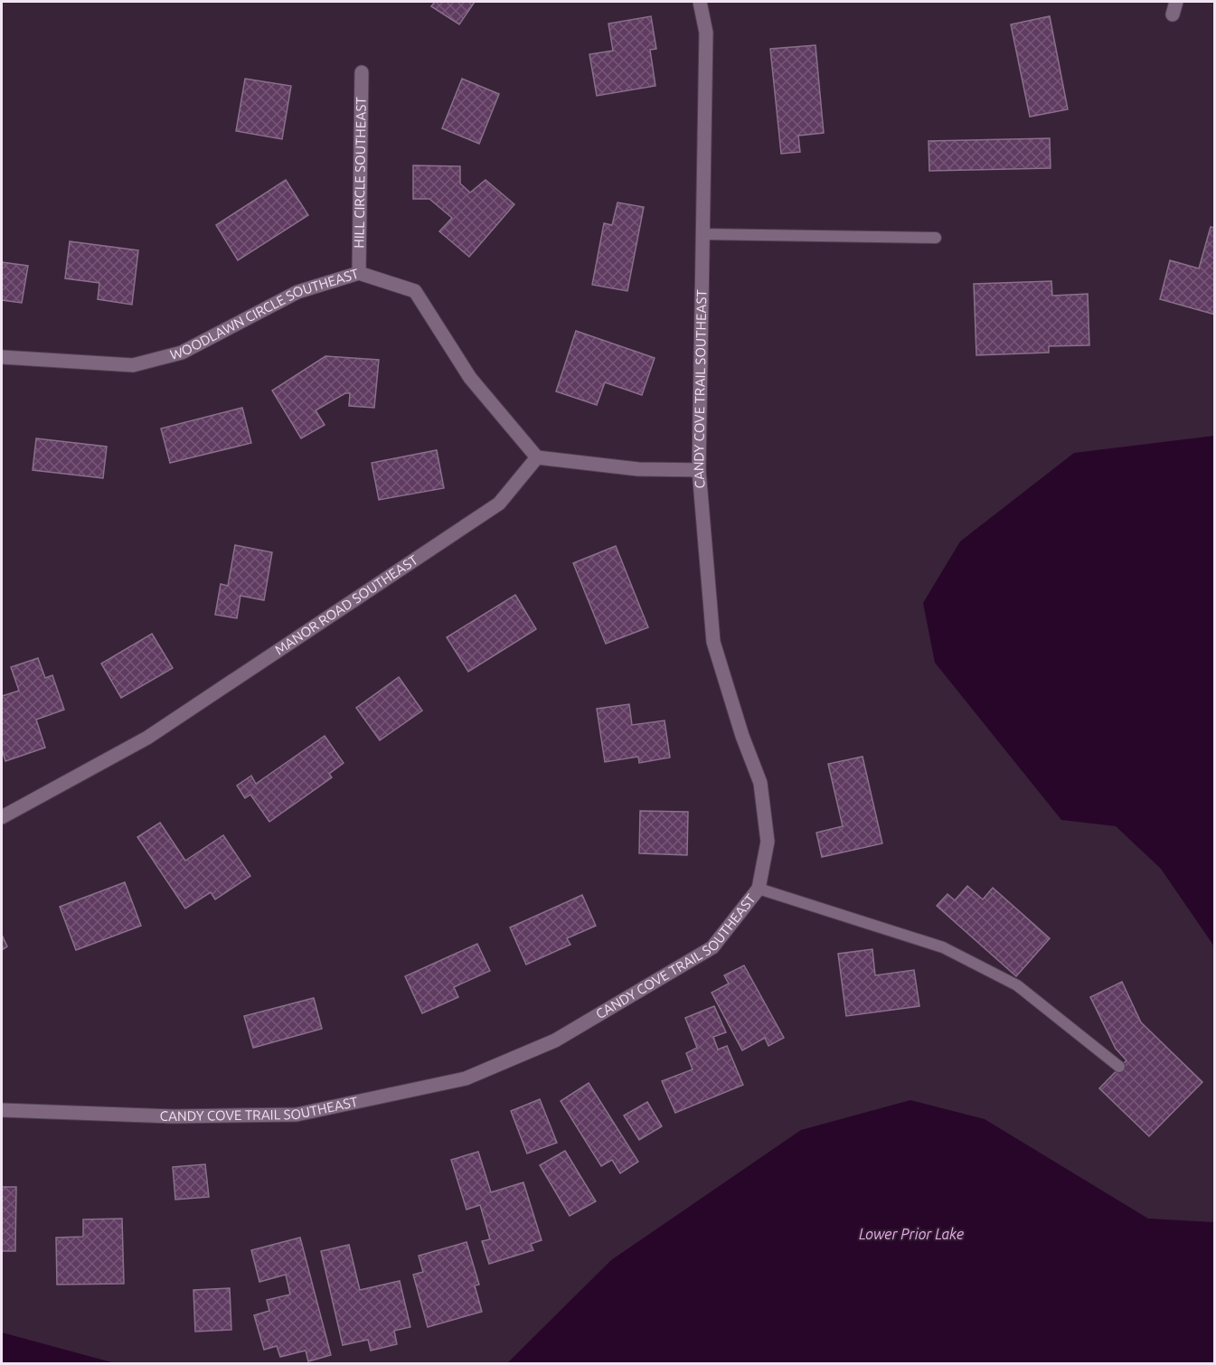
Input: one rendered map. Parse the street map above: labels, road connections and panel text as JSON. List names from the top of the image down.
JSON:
{
  "streets": {
    "street": [
      "HILL CIRCLE SOUTHEAST",
      "WOODLAWN CIRCLE SOUTHEAST",
      "CANDY COVE TRAIL SOUTHEAST",
      "MANOR ROAD SOUTHEAST"
    ]
  },
  "crossings": [
    ["HILL CIRCLE SOUTHEAST", "WOODLAWN CIRCLE SOUTHEAST"],
    ["WOODLAWN CIRCLE SOUTHEAST", "MANOR ROAD SOUTHEAST"]
  ],
  "water": ["Lower Prior Lake"]
}
